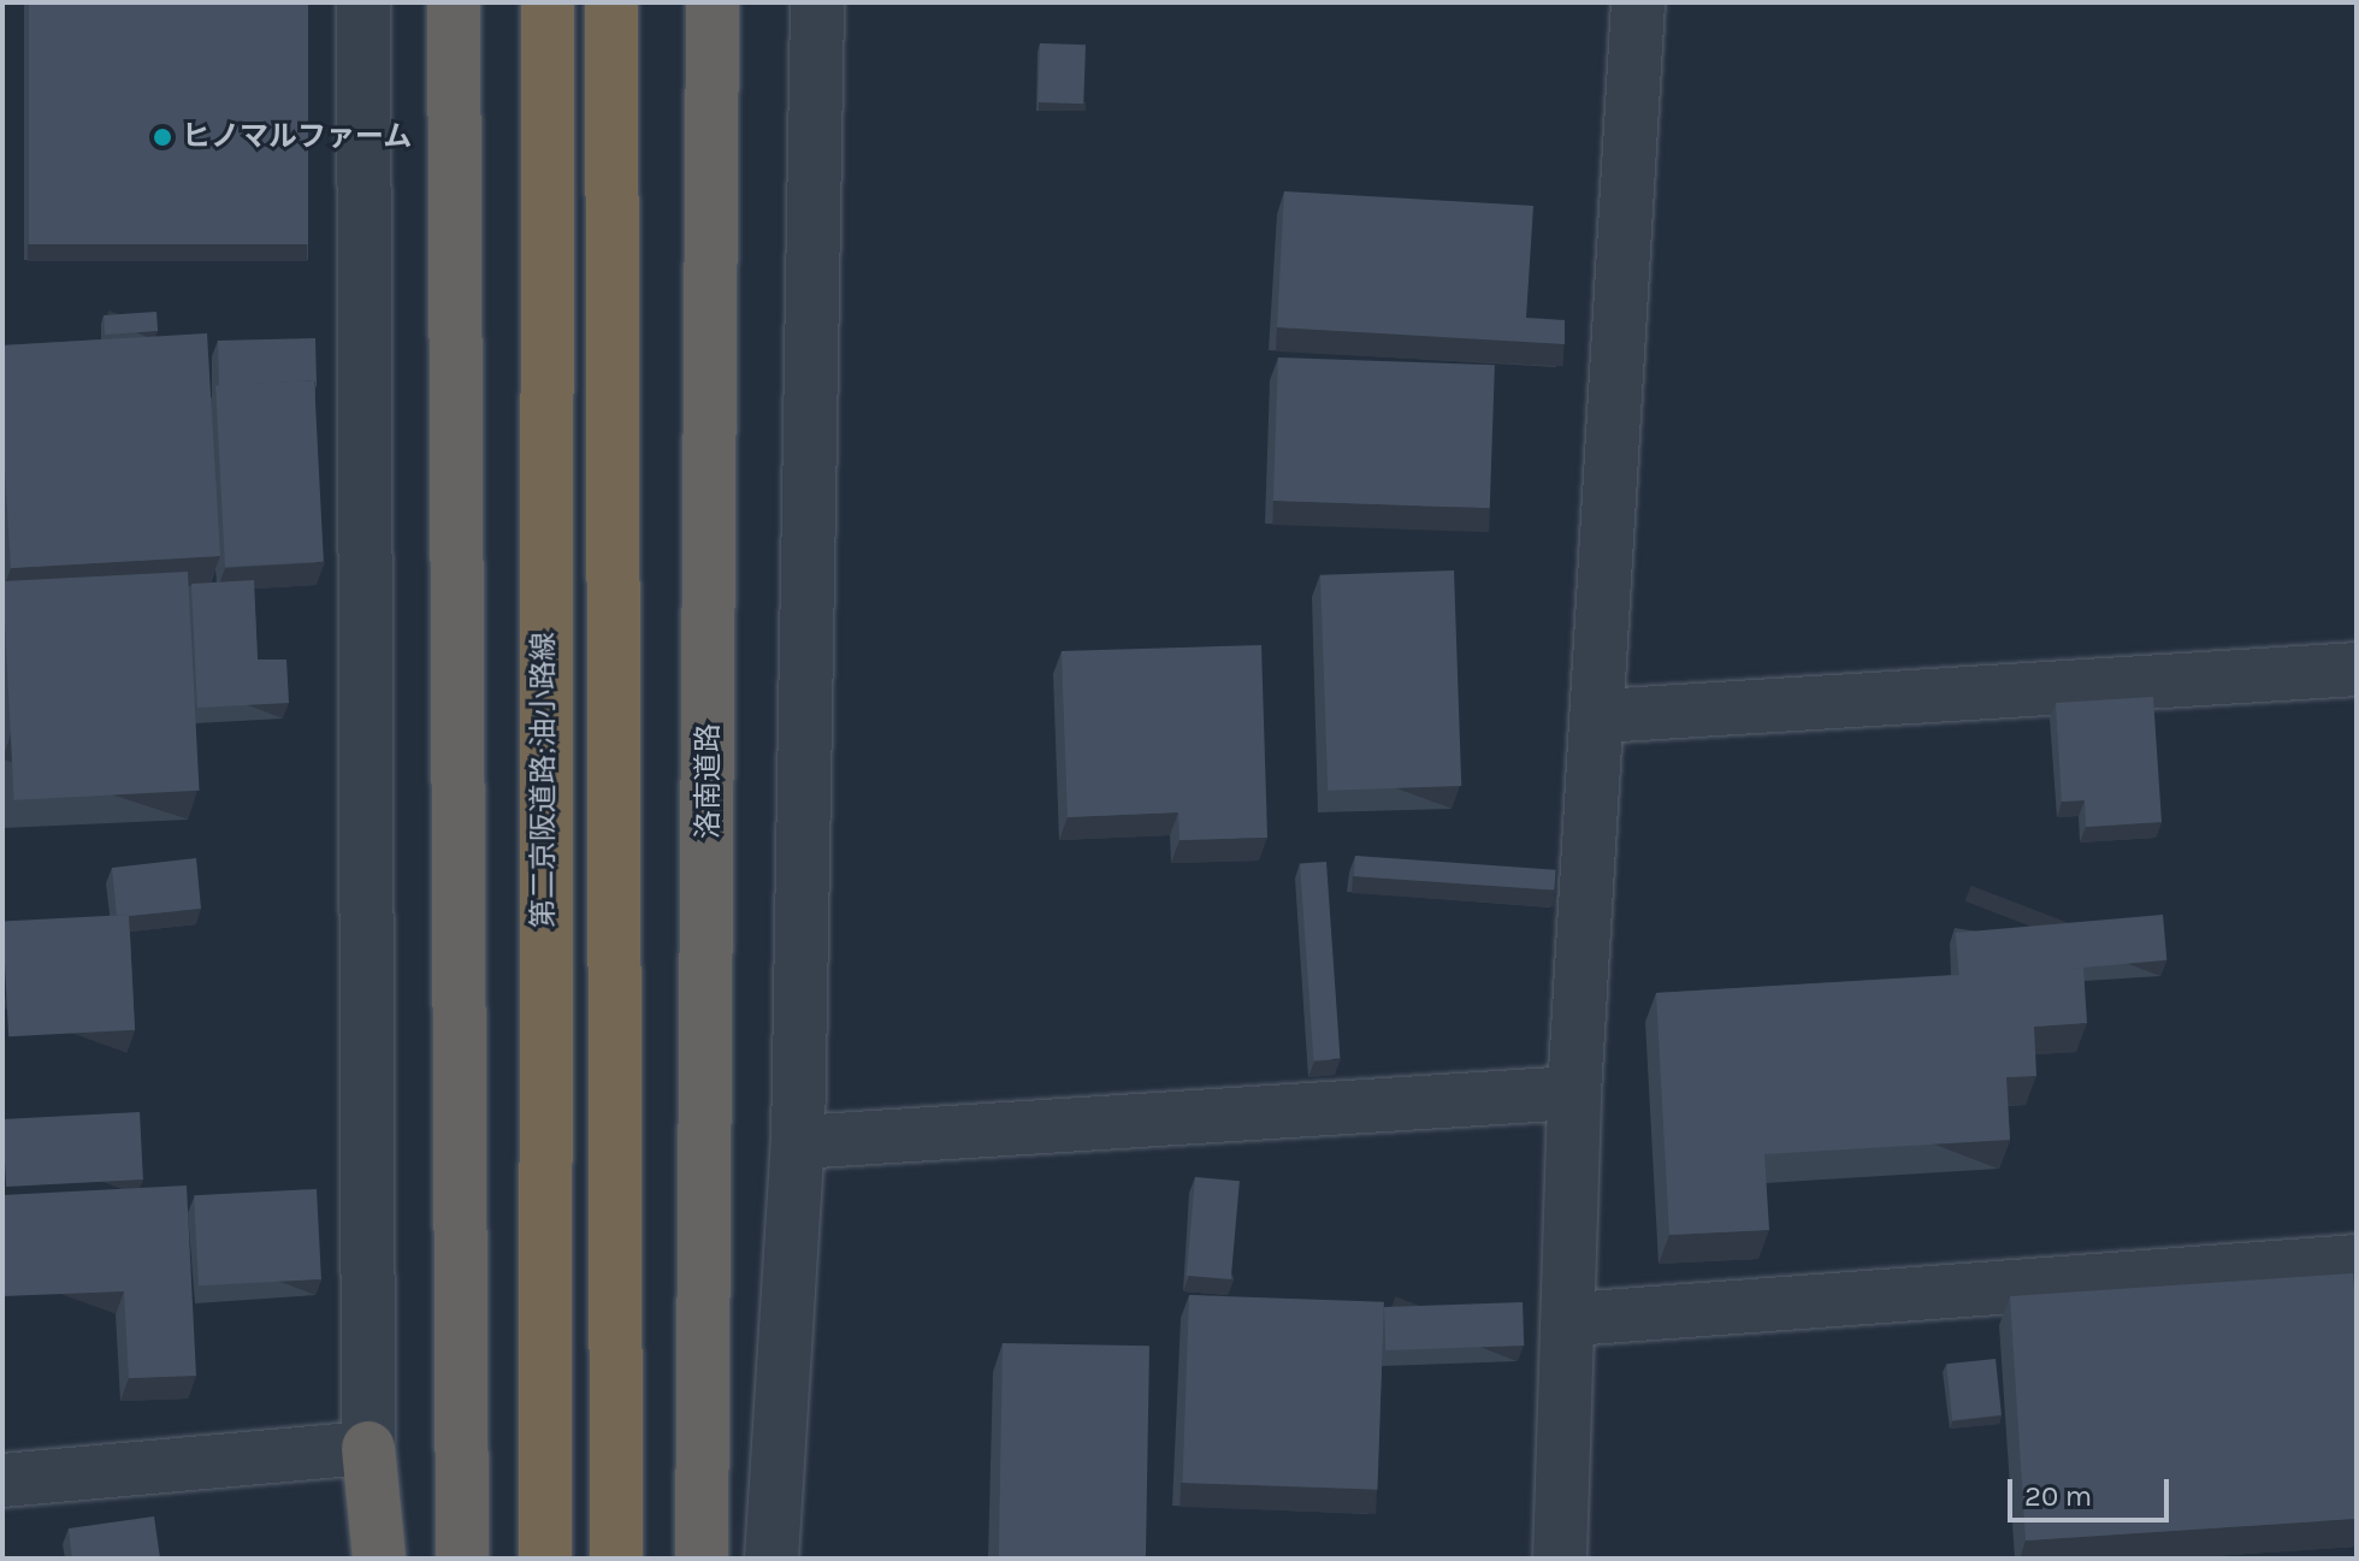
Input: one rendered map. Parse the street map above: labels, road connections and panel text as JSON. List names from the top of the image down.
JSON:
{
  "streets": {
    "highway": ["第二京阪道路;油小路線", "洛南道路"]
  },
  "places": ["ヒノマルファーム"],
  "scale_bar": "20 m"
}
